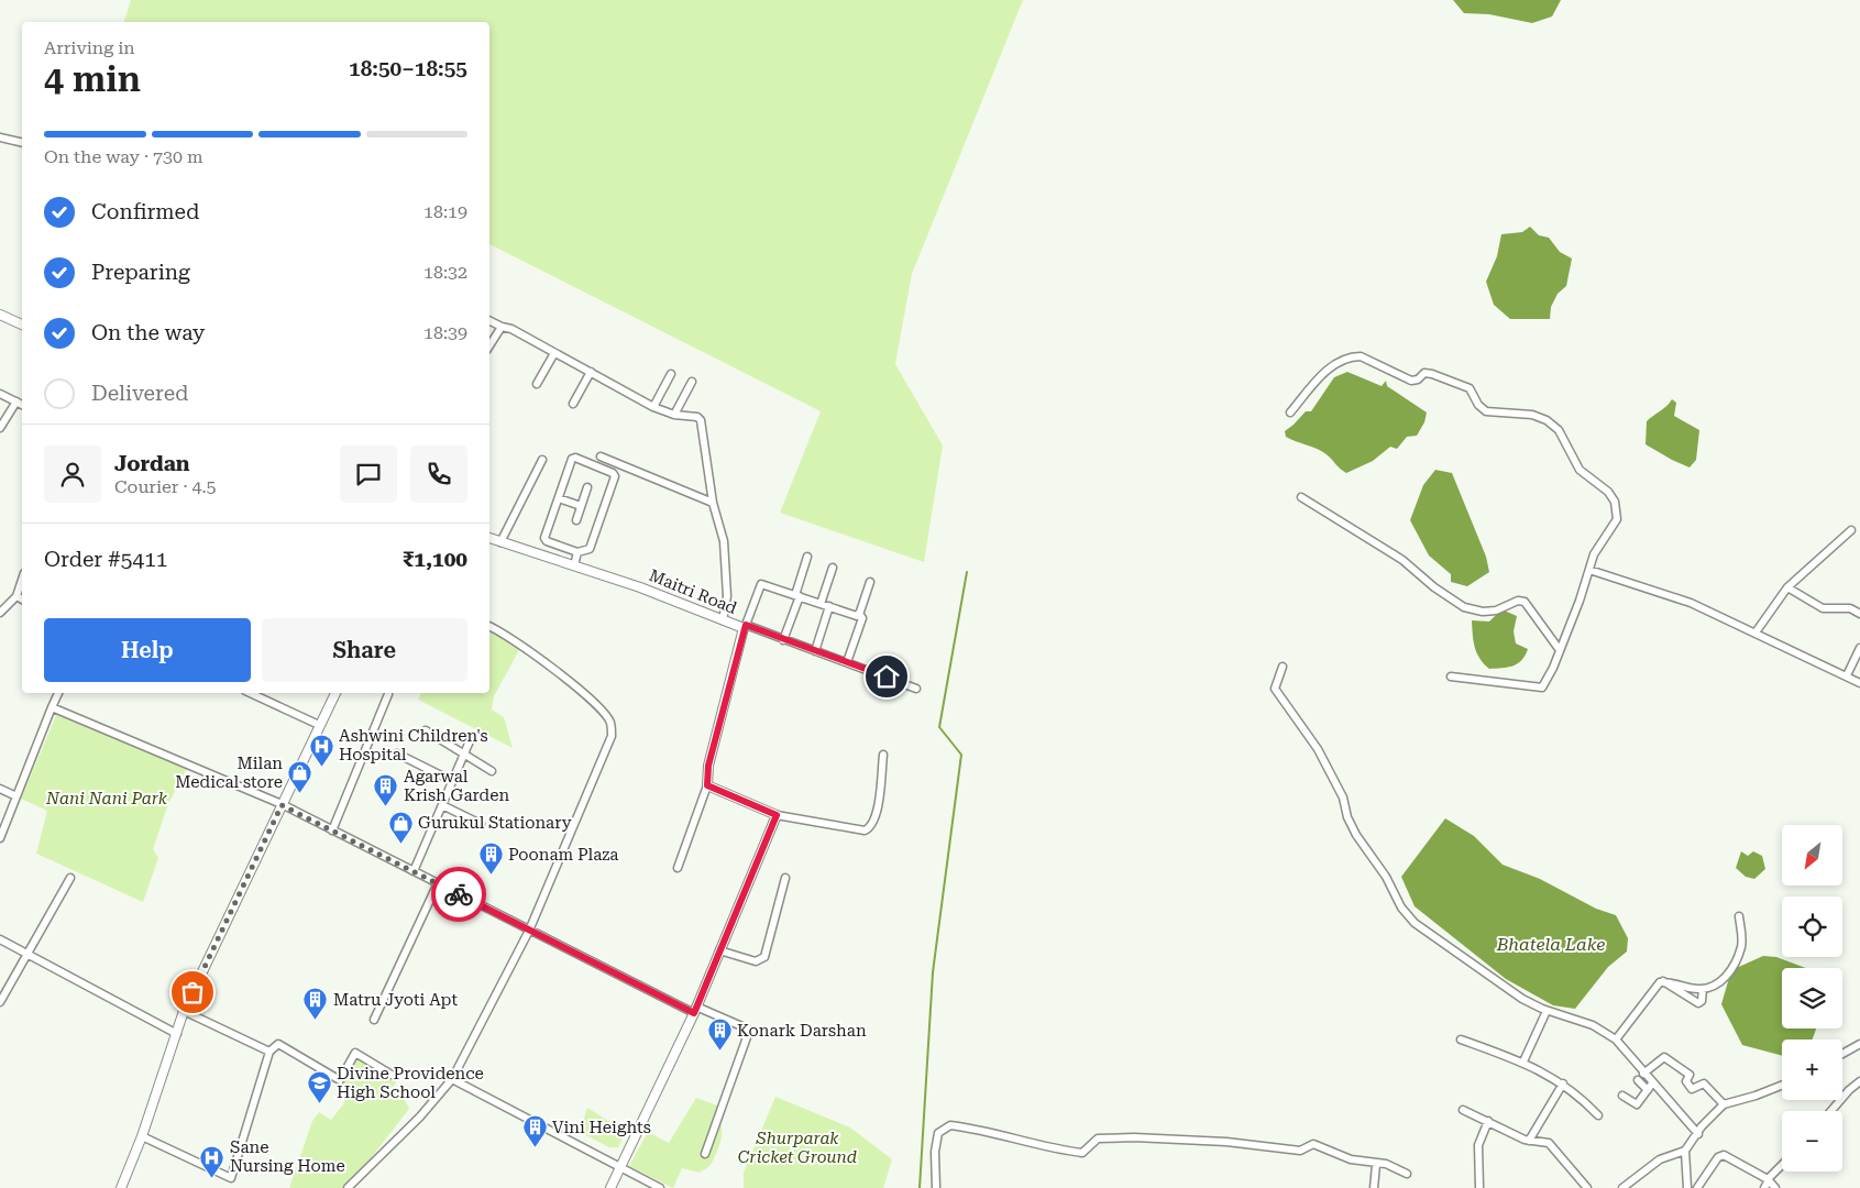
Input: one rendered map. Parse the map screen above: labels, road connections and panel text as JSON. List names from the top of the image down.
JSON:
{
  "streets": {
    "street": ["Maitri Road"]
  },
  "water": ["Bhatela Lake"],
  "parks": ["Nani Nani Park", "Shurparak Cricket Ground"],
  "places": {
    "hospital": ["Ashwini Children's Hospital", "Sane Nursing Home"],
    "shop": ["Milan Medical store", "Gurukul Stationary"],
    "building": [
      "Agarwal Krish Garden",
      "Poonam Plaza",
      "Matru Jyoti Apt",
      "Konark Darshan",
      "Vini Heights"
    ],
    "school or university": ["Divine Providence High School"]
  },
  "north": "bottom left",
  "page": {
    "heading": ["4 min", "Arriving in", "18:50–18:55"],
    "panel": [
      "Jordan",
      "Courier · 4.5",
      "Order #5411",
      "₹1,100"
    ],
    "bar": "On the way · 730 m",
    "list": [
      ["Confirmed", "18:19"],
      ["Preparing", "18:32"],
      ["On the way", "18:39"],
      "Delivered"
    ],
    "buttons": ["Help", "Share"],
    "map_buttons": ["+", "−"]
  }
}
